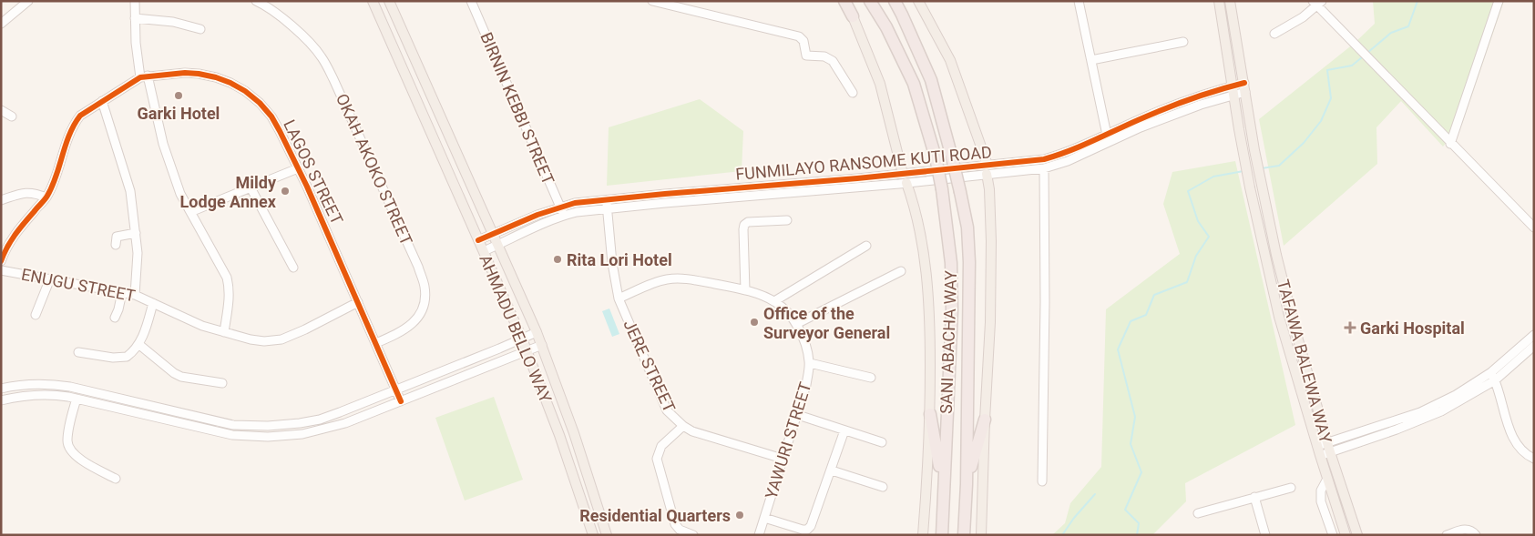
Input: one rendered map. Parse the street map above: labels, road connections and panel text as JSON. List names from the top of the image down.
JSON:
{
  "streets": {
    "highway": ["SANI ABACHA WAY"],
    "main road": ["AHMADU BELLO WAY", "TAFAWA BALEWA WAY"],
    "street": [
      "BIRNIN KEBBI STREET",
      "FUNMILAYO RANSOME KUTI ROAD",
      "OKAH AKOKO STREET",
      "LAGOS STREET",
      "ENUGU STREET",
      "JERE STREET",
      "YAWURI STREET"
    ]
  },
  "crossings": [
    ["BIRNIN KEBBI STREET", "FUNMILAYO RANSOME KUTI ROAD"],
    ["FUNMILAYO RANSOME KUTI ROAD", "AHMADU BELLO WAY"],
    ["FUNMILAYO RANSOME KUTI ROAD", "SANI ABACHA WAY"],
    ["FUNMILAYO RANSOME KUTI ROAD", "TAFAWA BALEWA WAY"],
    ["FUNMILAYO RANSOME KUTI ROAD", "JERE STREET"],
    ["OKAH AKOKO STREET", "LAGOS STREET"],
    ["LAGOS STREET", "ENUGU STREET"],
    ["JERE STREET", "YAWURI STREET"]
  ],
  "places": {
    "other": [
      "Garki Hotel",
      "Mildy Lodge Annex",
      "Rita Lori Hotel",
      "Office of the Surveyor General",
      "Residential Quarters"
    ],
    "health": ["Garki Hospital"]
  }
}
